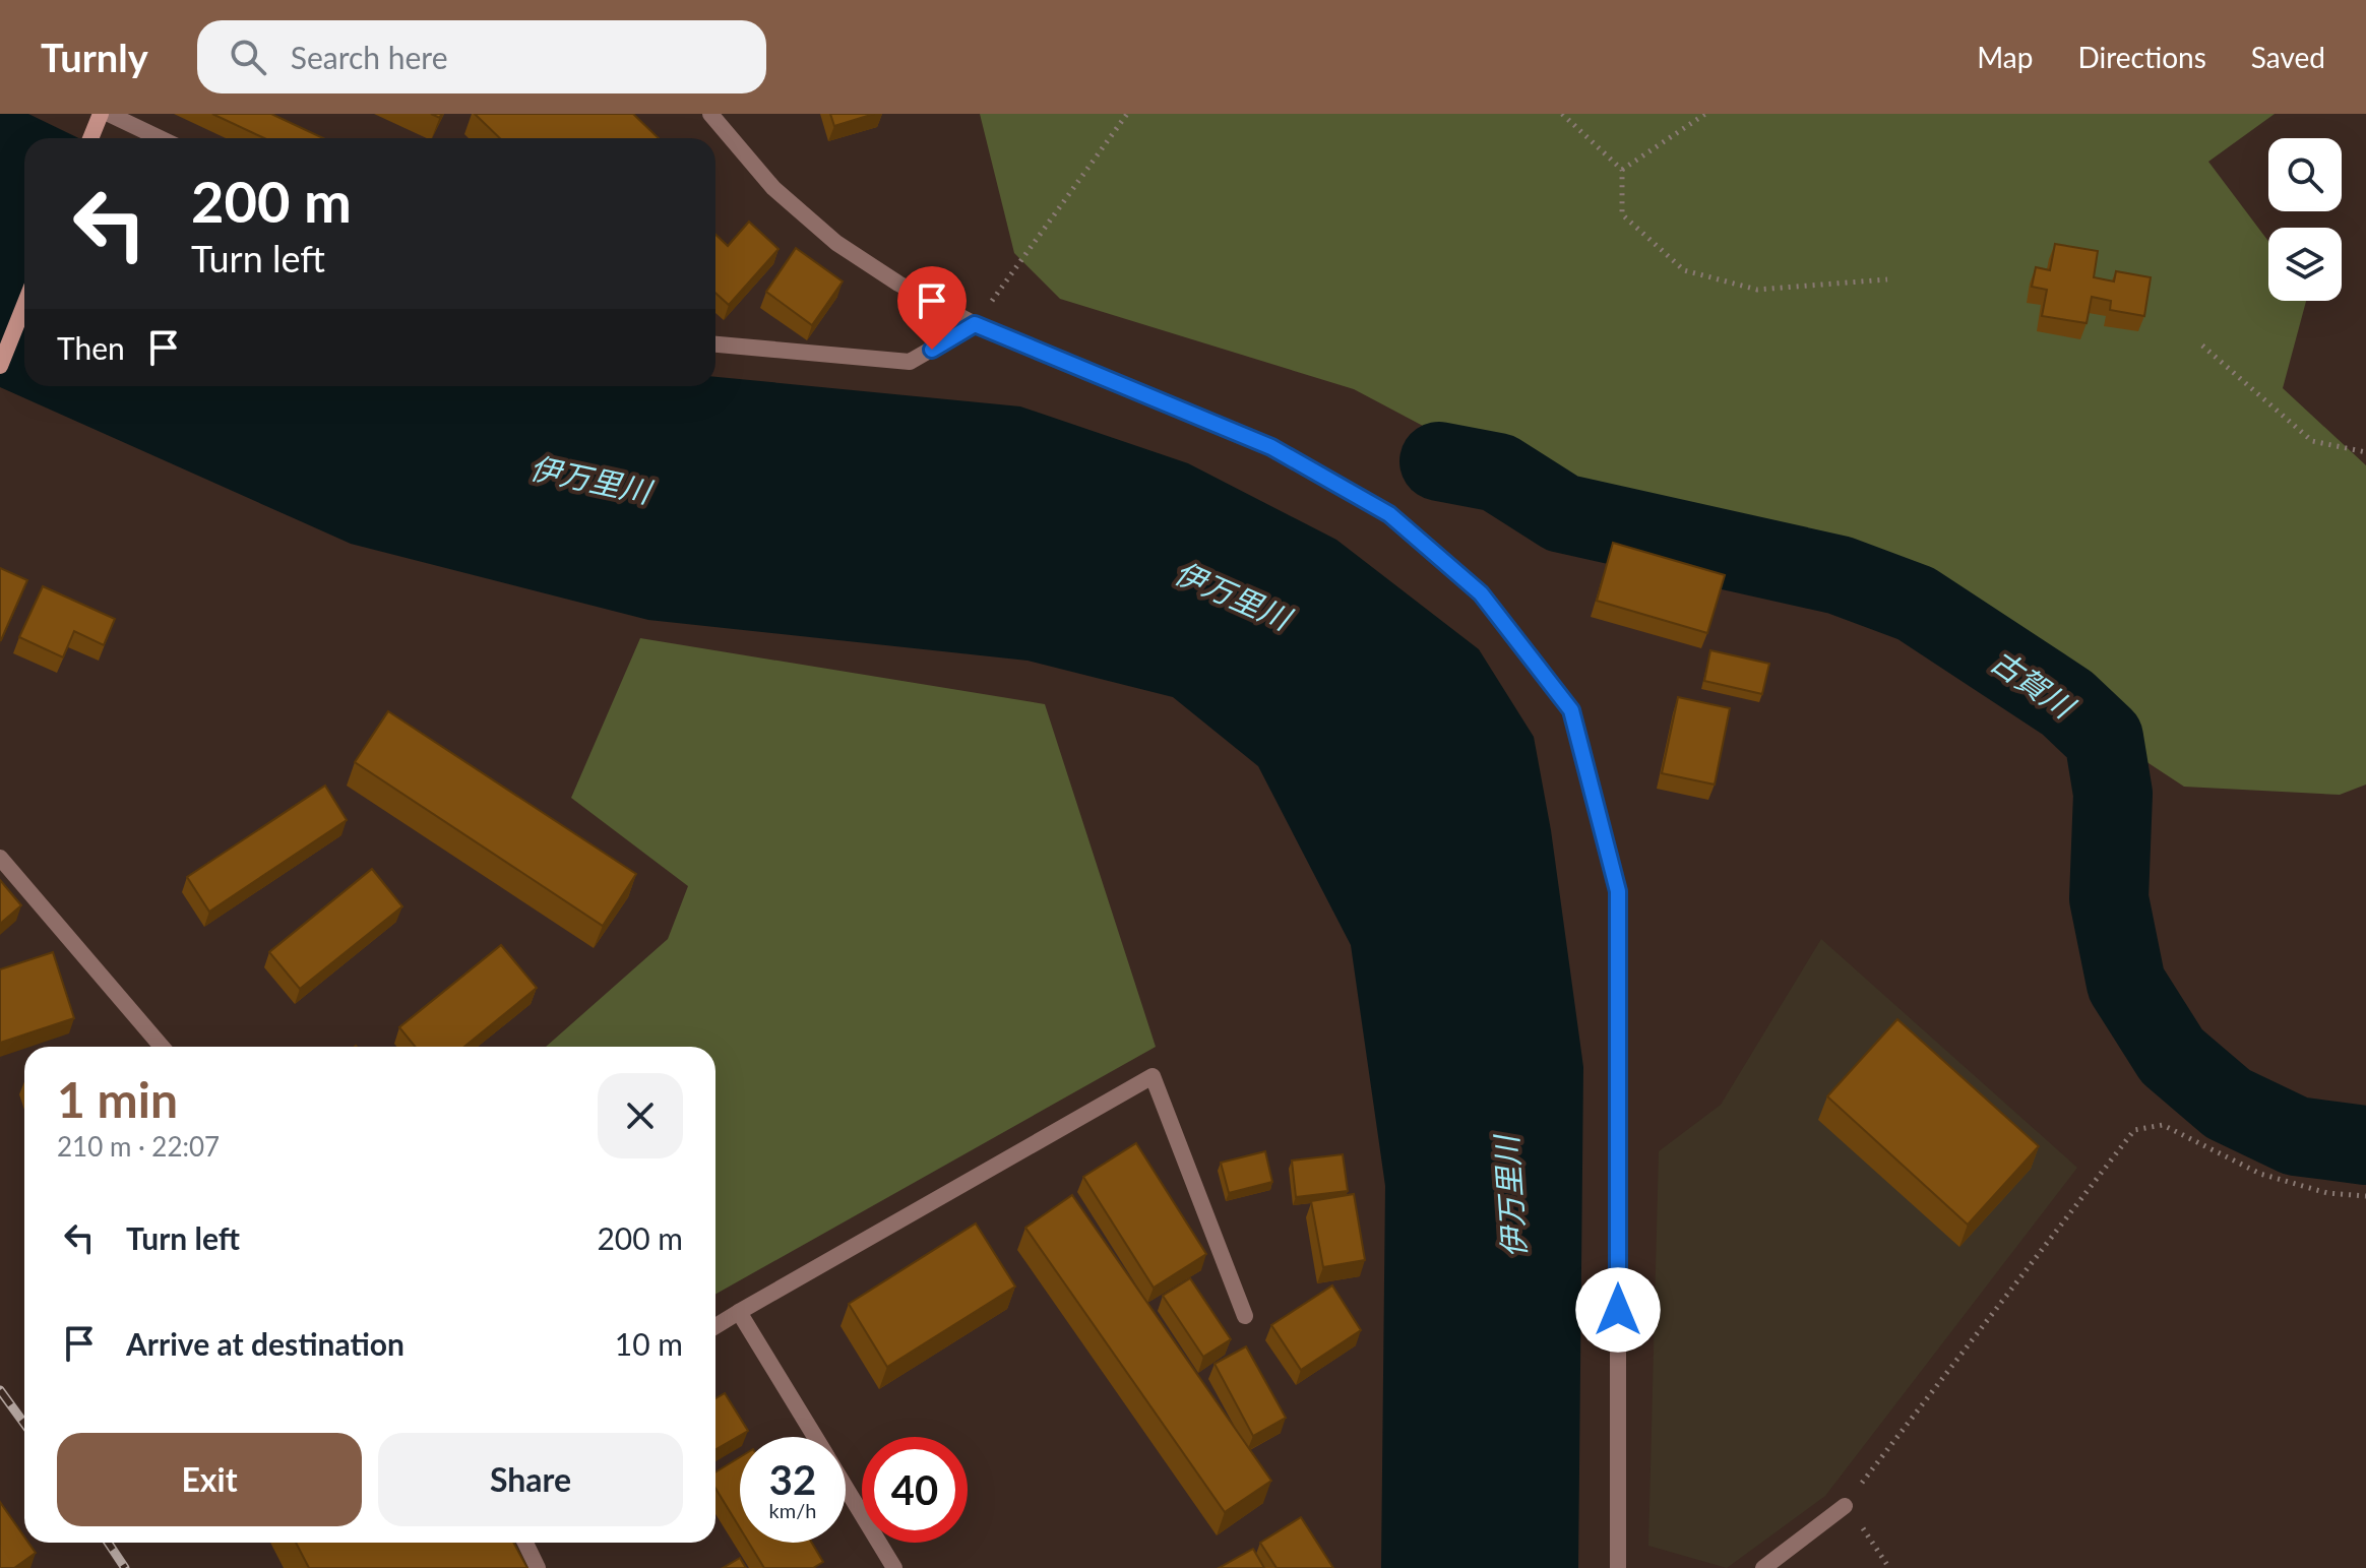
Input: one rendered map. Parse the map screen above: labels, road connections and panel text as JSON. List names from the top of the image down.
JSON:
{
  "water": ["伊万里川", "古賀川"],
  "page": {
    "header": "Turnly",
    "search": "Search here",
    "nav": ["Map", "Directions", "Saved"],
    "turn": ["200 m", "Turn left"],
    "then": "Then",
    "heading": ["1 min", "210 m · 22:07"],
    "list": [
      {
        "name": "Turn left",
        "value": "200 m"
      },
      {
        "name": "Arrive at destination",
        "value": "10 m"
      }
    ],
    "buttons": ["Exit", "Share"],
    "speed": "32 km/h",
    "limit": "40"
  }
}
